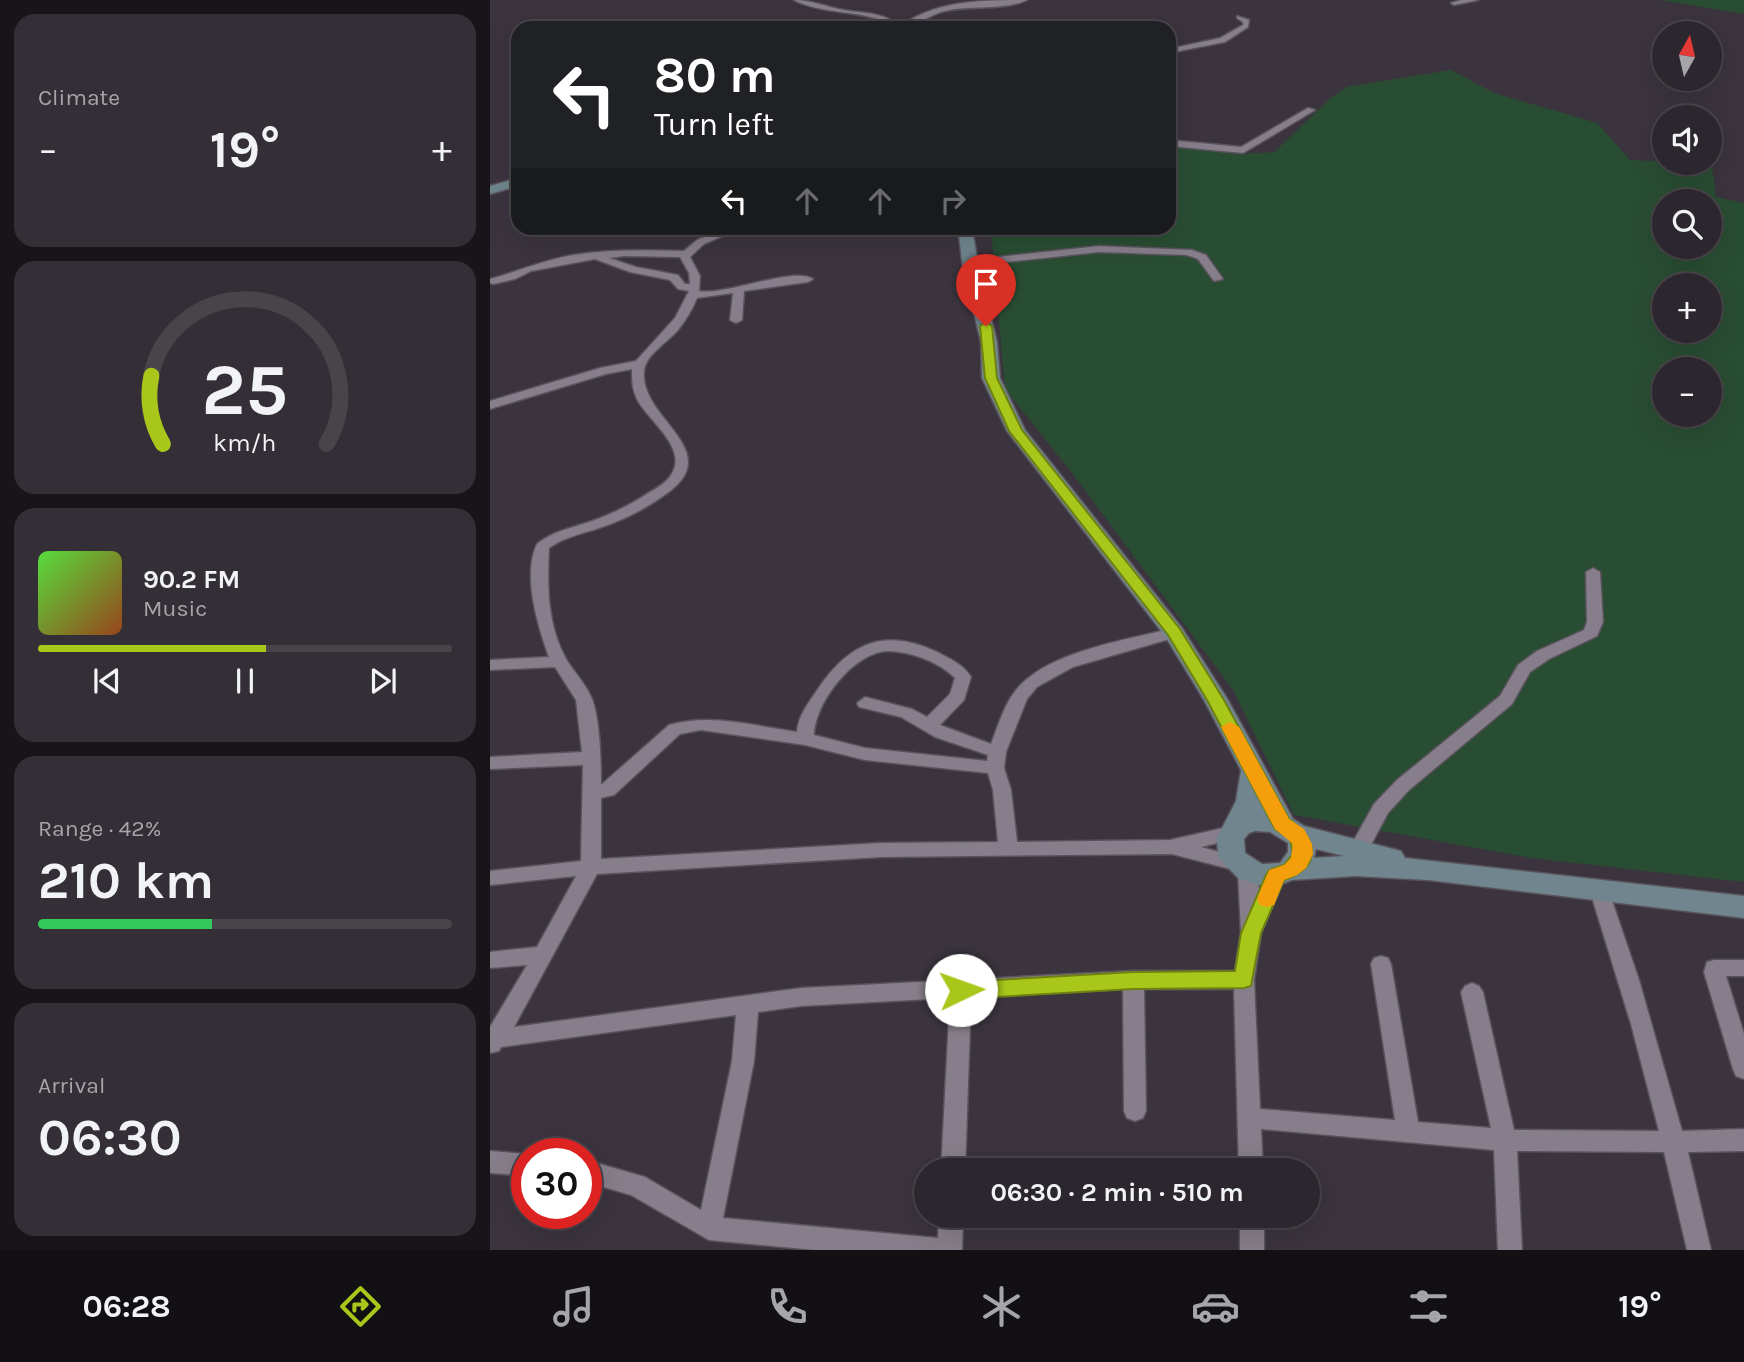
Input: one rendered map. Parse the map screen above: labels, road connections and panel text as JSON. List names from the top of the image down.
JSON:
{
  "north": "top",
  "page": {
    "tile": [
      "Climate",
      ["Range · 42%", "210 km"],
      ["Arrival", "06:30"]
    ],
    "map_buttons": ["+", "−"],
    "turn": ["80 m", "Turn left"],
    "heat": ["−", "19°", "+"],
    "song": ["90.2 FM", "Music"],
    "limit": "30",
    "trip": "06:30 · 2 min · 510 m",
    "tabs": ["06:28", "19°"],
    "gauge": ["25", "km/h"]
  }
}
